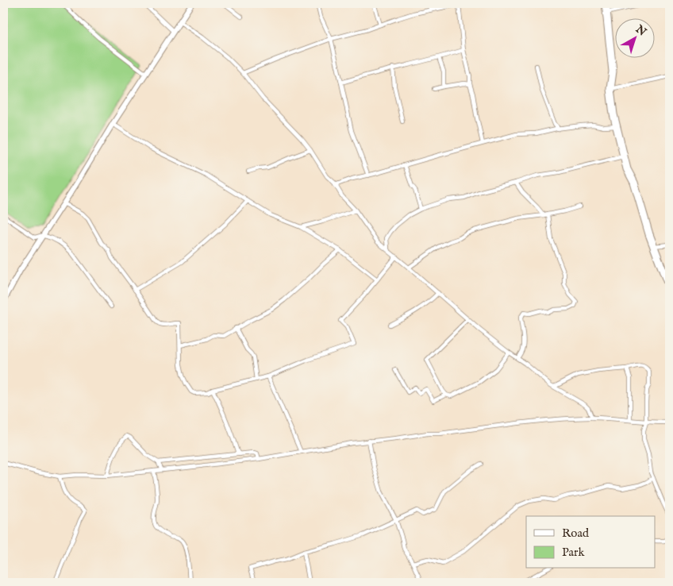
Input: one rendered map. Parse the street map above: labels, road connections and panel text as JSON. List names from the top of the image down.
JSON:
{
  "legend": ["Road", "Park"],
  "north": "top right"
}
